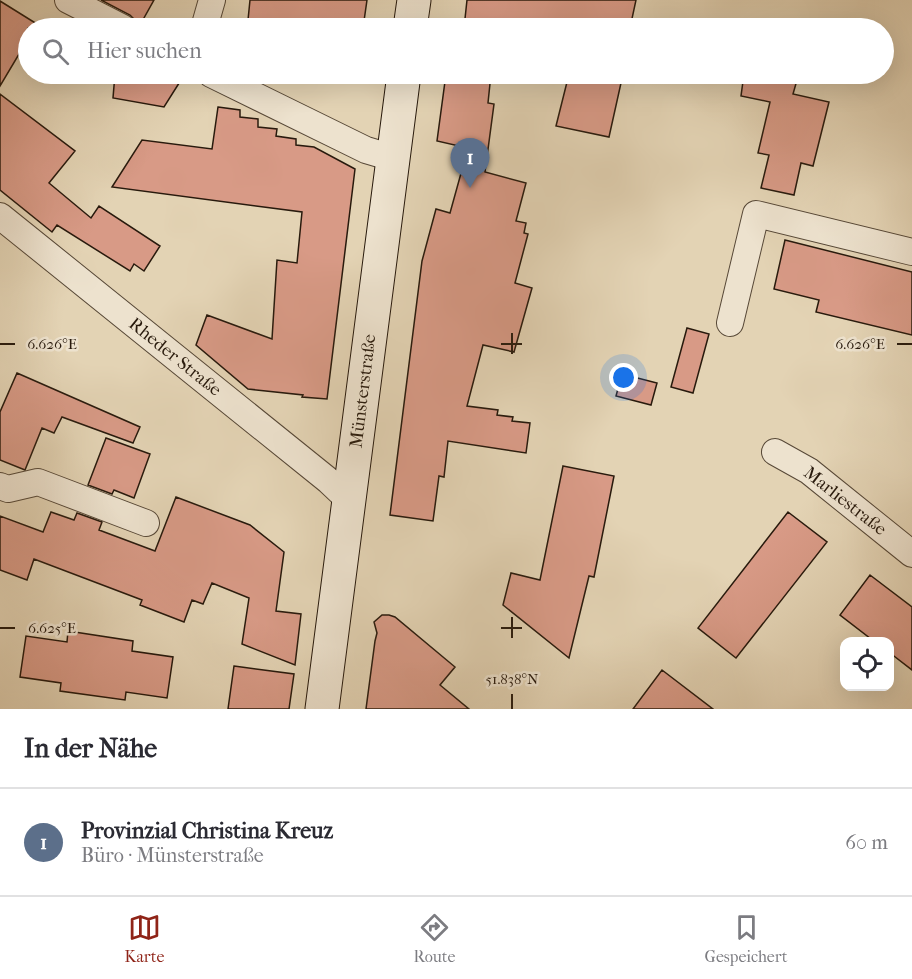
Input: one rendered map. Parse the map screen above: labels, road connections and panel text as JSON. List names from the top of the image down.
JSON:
{
  "streets": {
    "main road": ["Münsterstraße"],
    "street": ["Rheder Straße", "Marliestraße"]
  },
  "crossings": [
    ["Rheder Straße", "Münsterstraße"]
  ],
  "page": {
    "search": "Hier suchen",
    "pins": "1",
    "heading": "In der Nähe",
    "list": [
      {
        "mark": "1",
        "name": "Provinzial Christina Kreuz",
        "note": "Büro · Münsterstraße",
        "value": "60 m"
      }
    ],
    "nav": ["Karte", "Route", "Gespeichert"]
  },
  "coordinates": ["6.626°E", "6.625°E", "51.838°N"]
}
